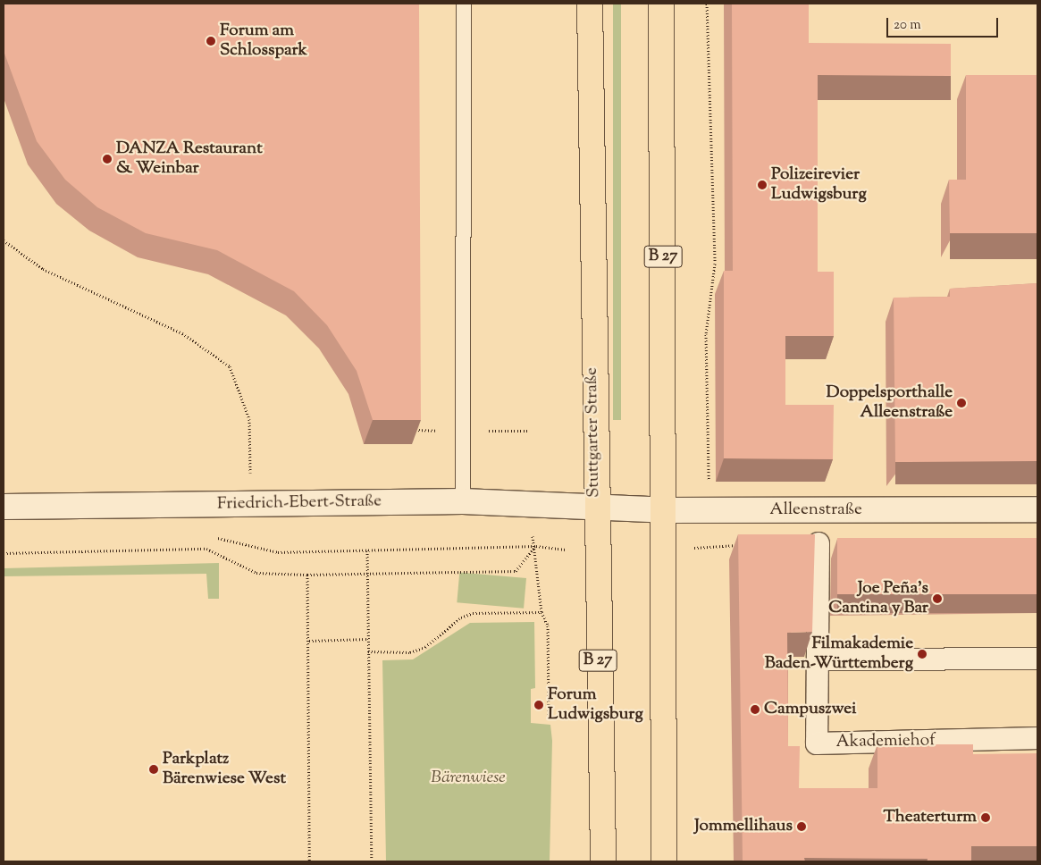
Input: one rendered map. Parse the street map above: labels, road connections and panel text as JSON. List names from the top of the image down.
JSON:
{
  "streets": {
    "main road": ["B 27", "Stuttgarter Straße"],
    "street": ["Friedrich-Ebert-Straße", "Alleenstraße", "Akademiehof"]
  },
  "crossings": [
    ["B 27", "Alleenstraße"],
    ["Stuttgarter Straße", "Friedrich-Ebert-Straße"],
    ["Stuttgarter Straße", "Alleenstraße"],
    ["Friedrich-Ebert-Straße", "Alleenstraße"]
  ],
  "parks": ["Bärenwiese"],
  "places": [
    "Forum am Schlosspark",
    "DANZA Restaurant & Weinbar",
    "Polizeirevier Ludwigsburg",
    "Doppelsporthalle Alleenstraße",
    "Joe Peña's Cantina y Bar",
    "Filmakademie Baden-Württemberg",
    "Forum Ludwigsburg",
    "Campuszwei",
    "Parkplatz Bärenwiese West",
    "Theaterturm",
    "Jommellihaus"
  ],
  "scale_bar": "20 m"
}
